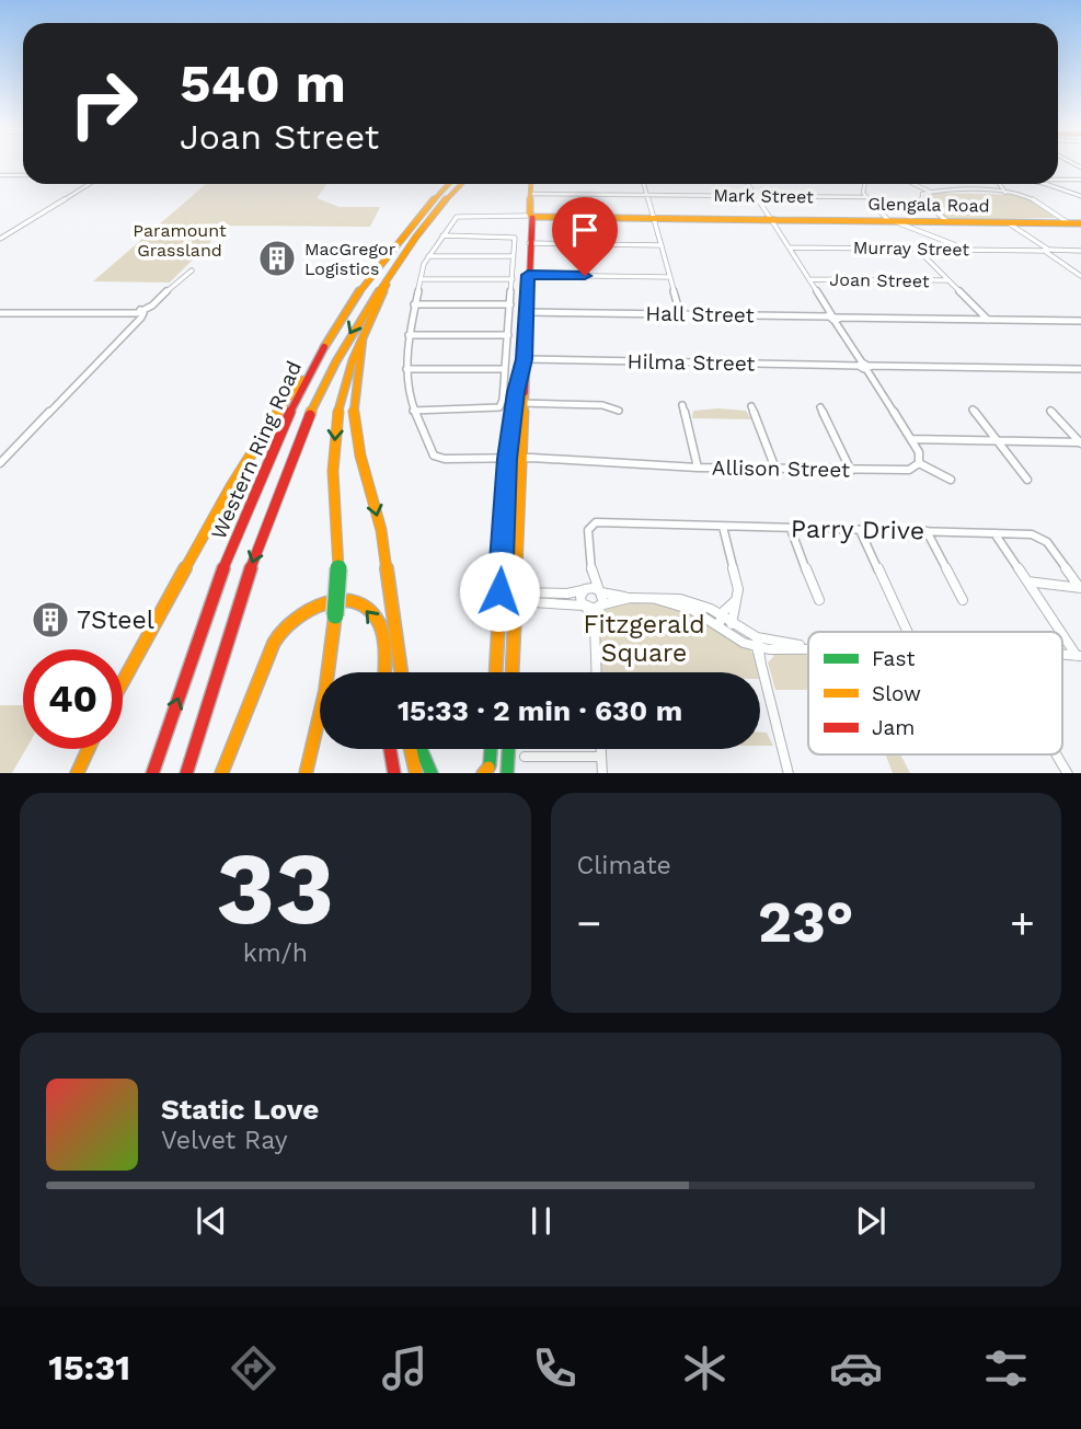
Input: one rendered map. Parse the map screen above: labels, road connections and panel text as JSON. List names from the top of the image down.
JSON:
{
  "streets": {
    "main road": ["Glengala Road", "Western Ring Road"],
    "street": [
      "Mark Street",
      "Murray Street",
      "Joan Street",
      "Hall Street",
      "Hilma Street",
      "Allison Street",
      "Parry Drive"
    ]
  },
  "parks": ["Paramount Grassland", "Fitzgerald Square"],
  "places": {
    "building": ["MacGregor Logistics", "7Steel"]
  },
  "legend": ["Fast", "Slow", "Jam"],
  "page": {
    "turn": ["540 m", "Joan Street"],
    "limit": "40",
    "trip": "15:33 · 2 min · 630 m",
    "tile": [
      ["33", "km/h"],
      "Climate"
    ],
    "heat": ["−", "23°", "+"],
    "song": ["Static Love", "Velvet Ray"],
    "tabs": "15:31"
  }
}
